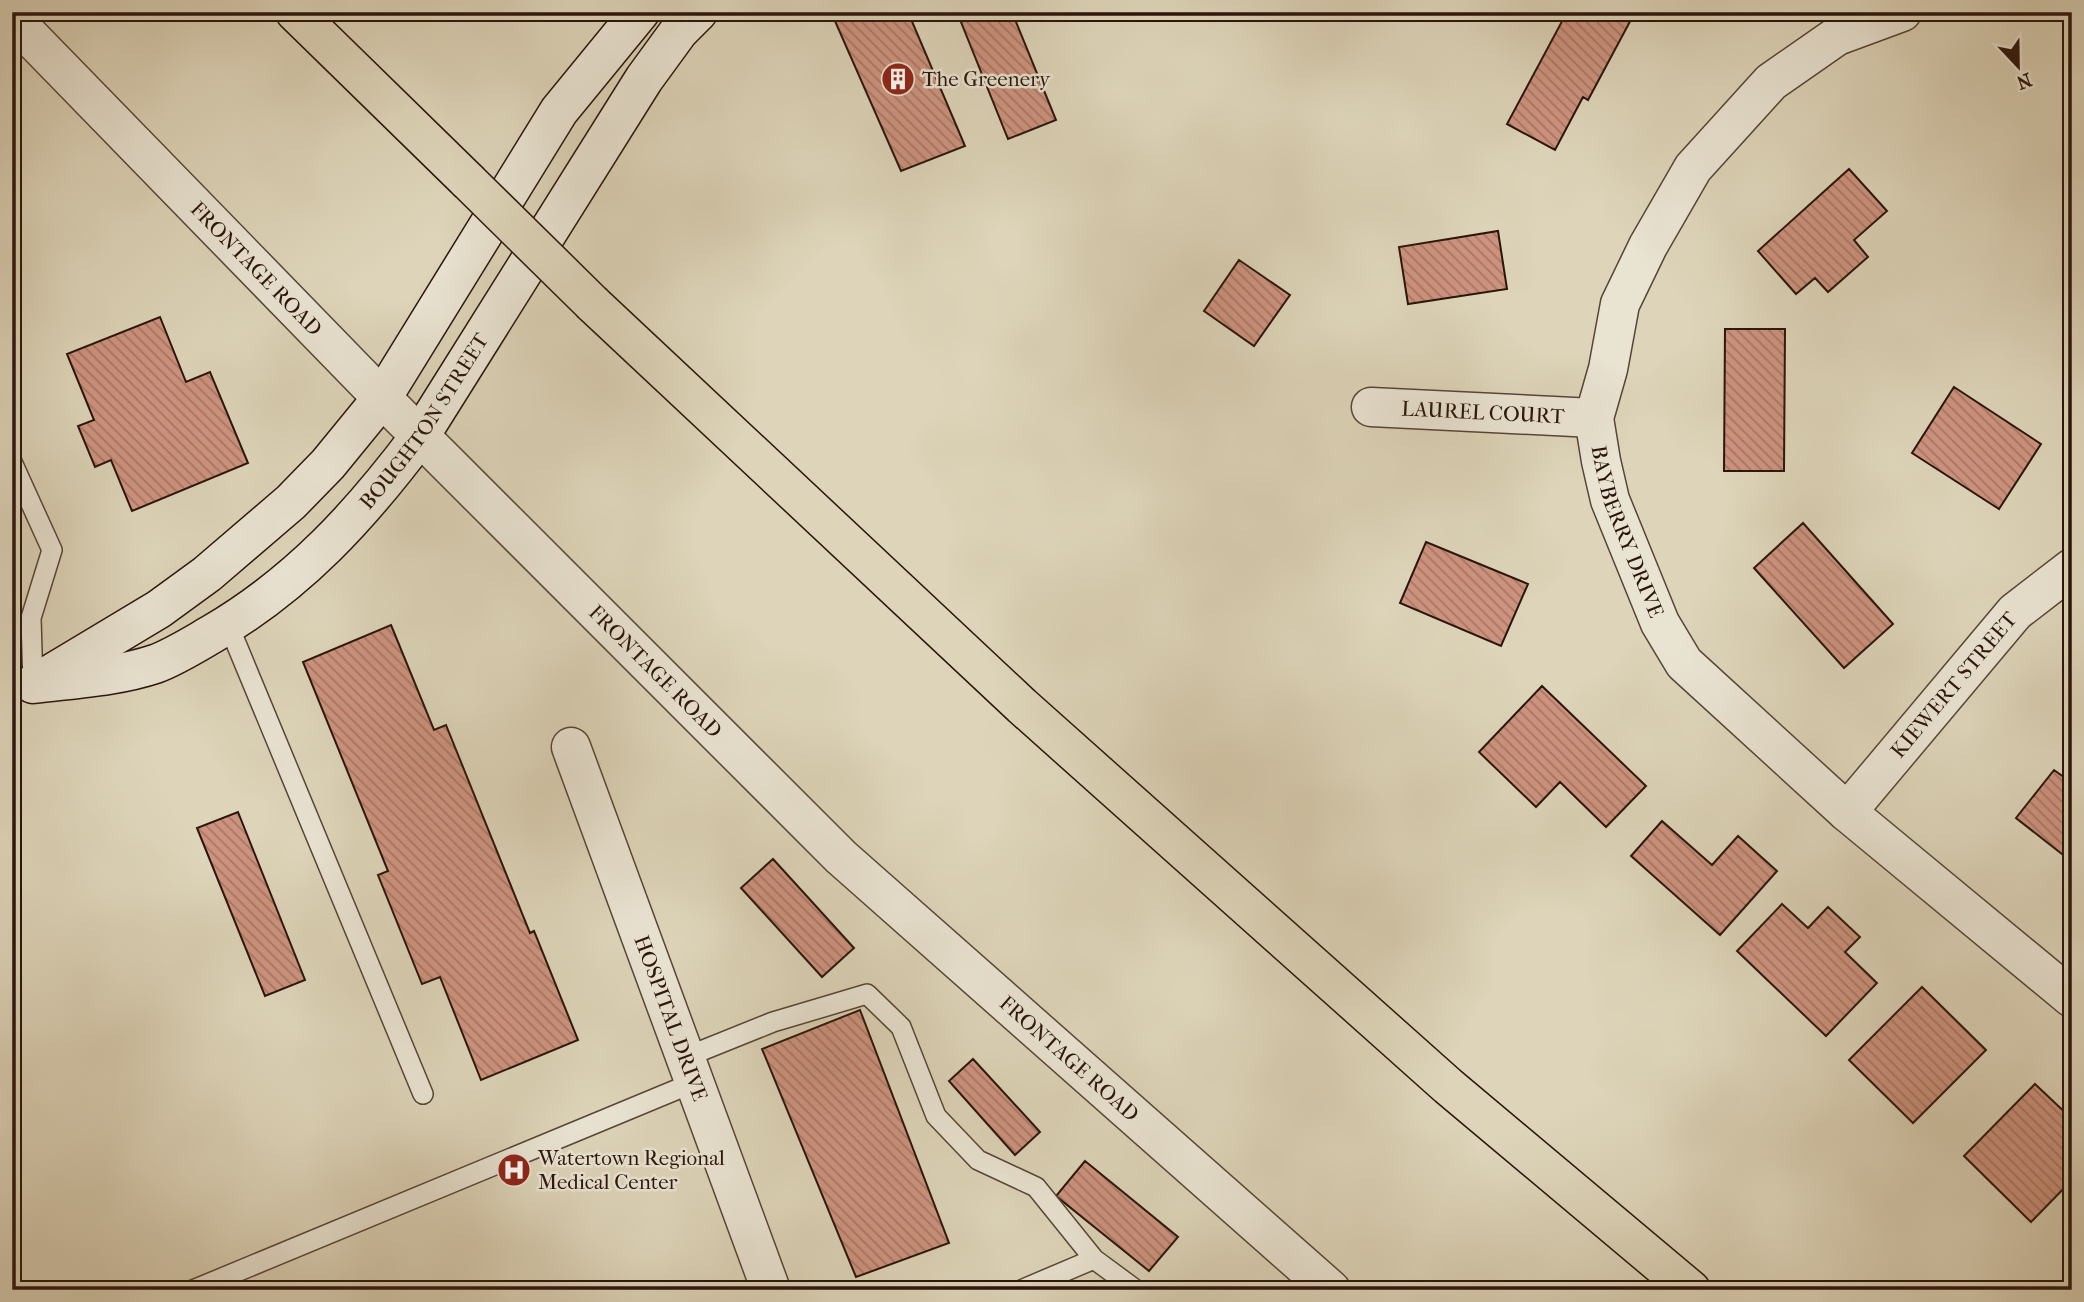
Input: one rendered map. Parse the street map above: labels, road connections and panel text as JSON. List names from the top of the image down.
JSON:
{
  "streets": {
    "street": [
      "FRONTAGE ROAD",
      "LAUREL COURT",
      "BOUGHTON STREET",
      "BAYBERRY DRIVE",
      "KIEWERT STREET",
      "HOSPITAL DRIVE"
    ]
  },
  "crossings": [
    ["FRONTAGE ROAD", "BOUGHTON STREET"],
    ["LAUREL COURT", "BAYBERRY DRIVE"],
    ["BAYBERRY DRIVE", "KIEWERT STREET"]
  ],
  "places": {
    "building": ["The Greenery"],
    "hospital": ["Watertown Regional Medical Center"]
  },
  "north": "bottom"
}
